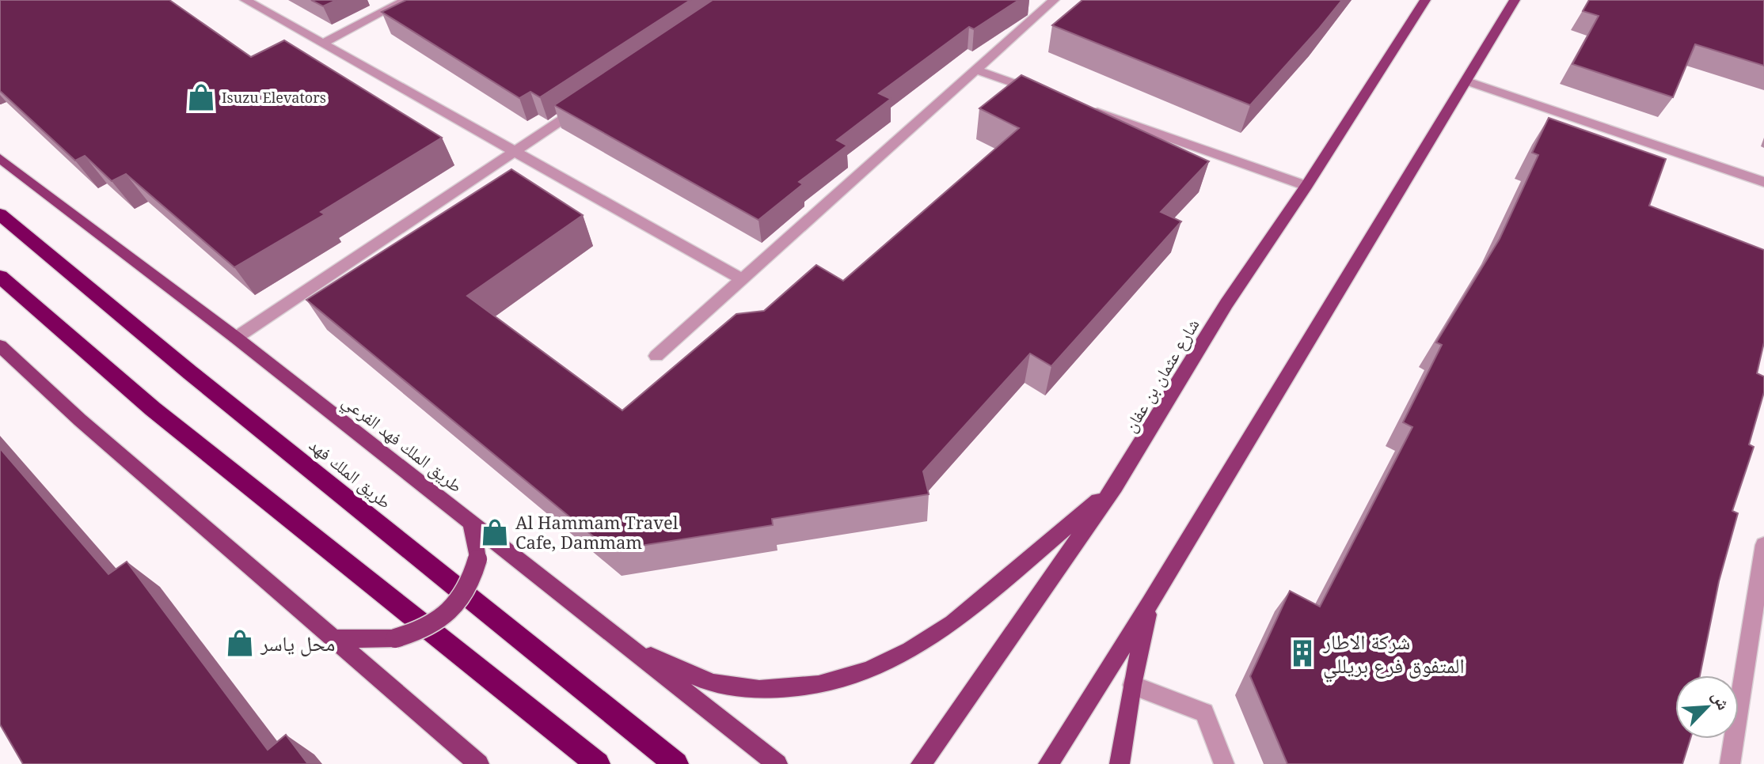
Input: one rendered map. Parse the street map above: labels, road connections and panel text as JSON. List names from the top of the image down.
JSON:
{
  "streets": {
    "highway": ["طريق الملك فهد"],
    "main road": ["شارع عثمان بن عفان", "طريق الملك فهد الفرعي"]
  },
  "places": {
    "shop": ["Isuzu Elevators", "Al Hammam Travel Cafe, Dammam", "محل ياسر"],
    "building": ["شركة الاطار المتفوق فرع بريللي"]
  },
  "north": "top right"
}
